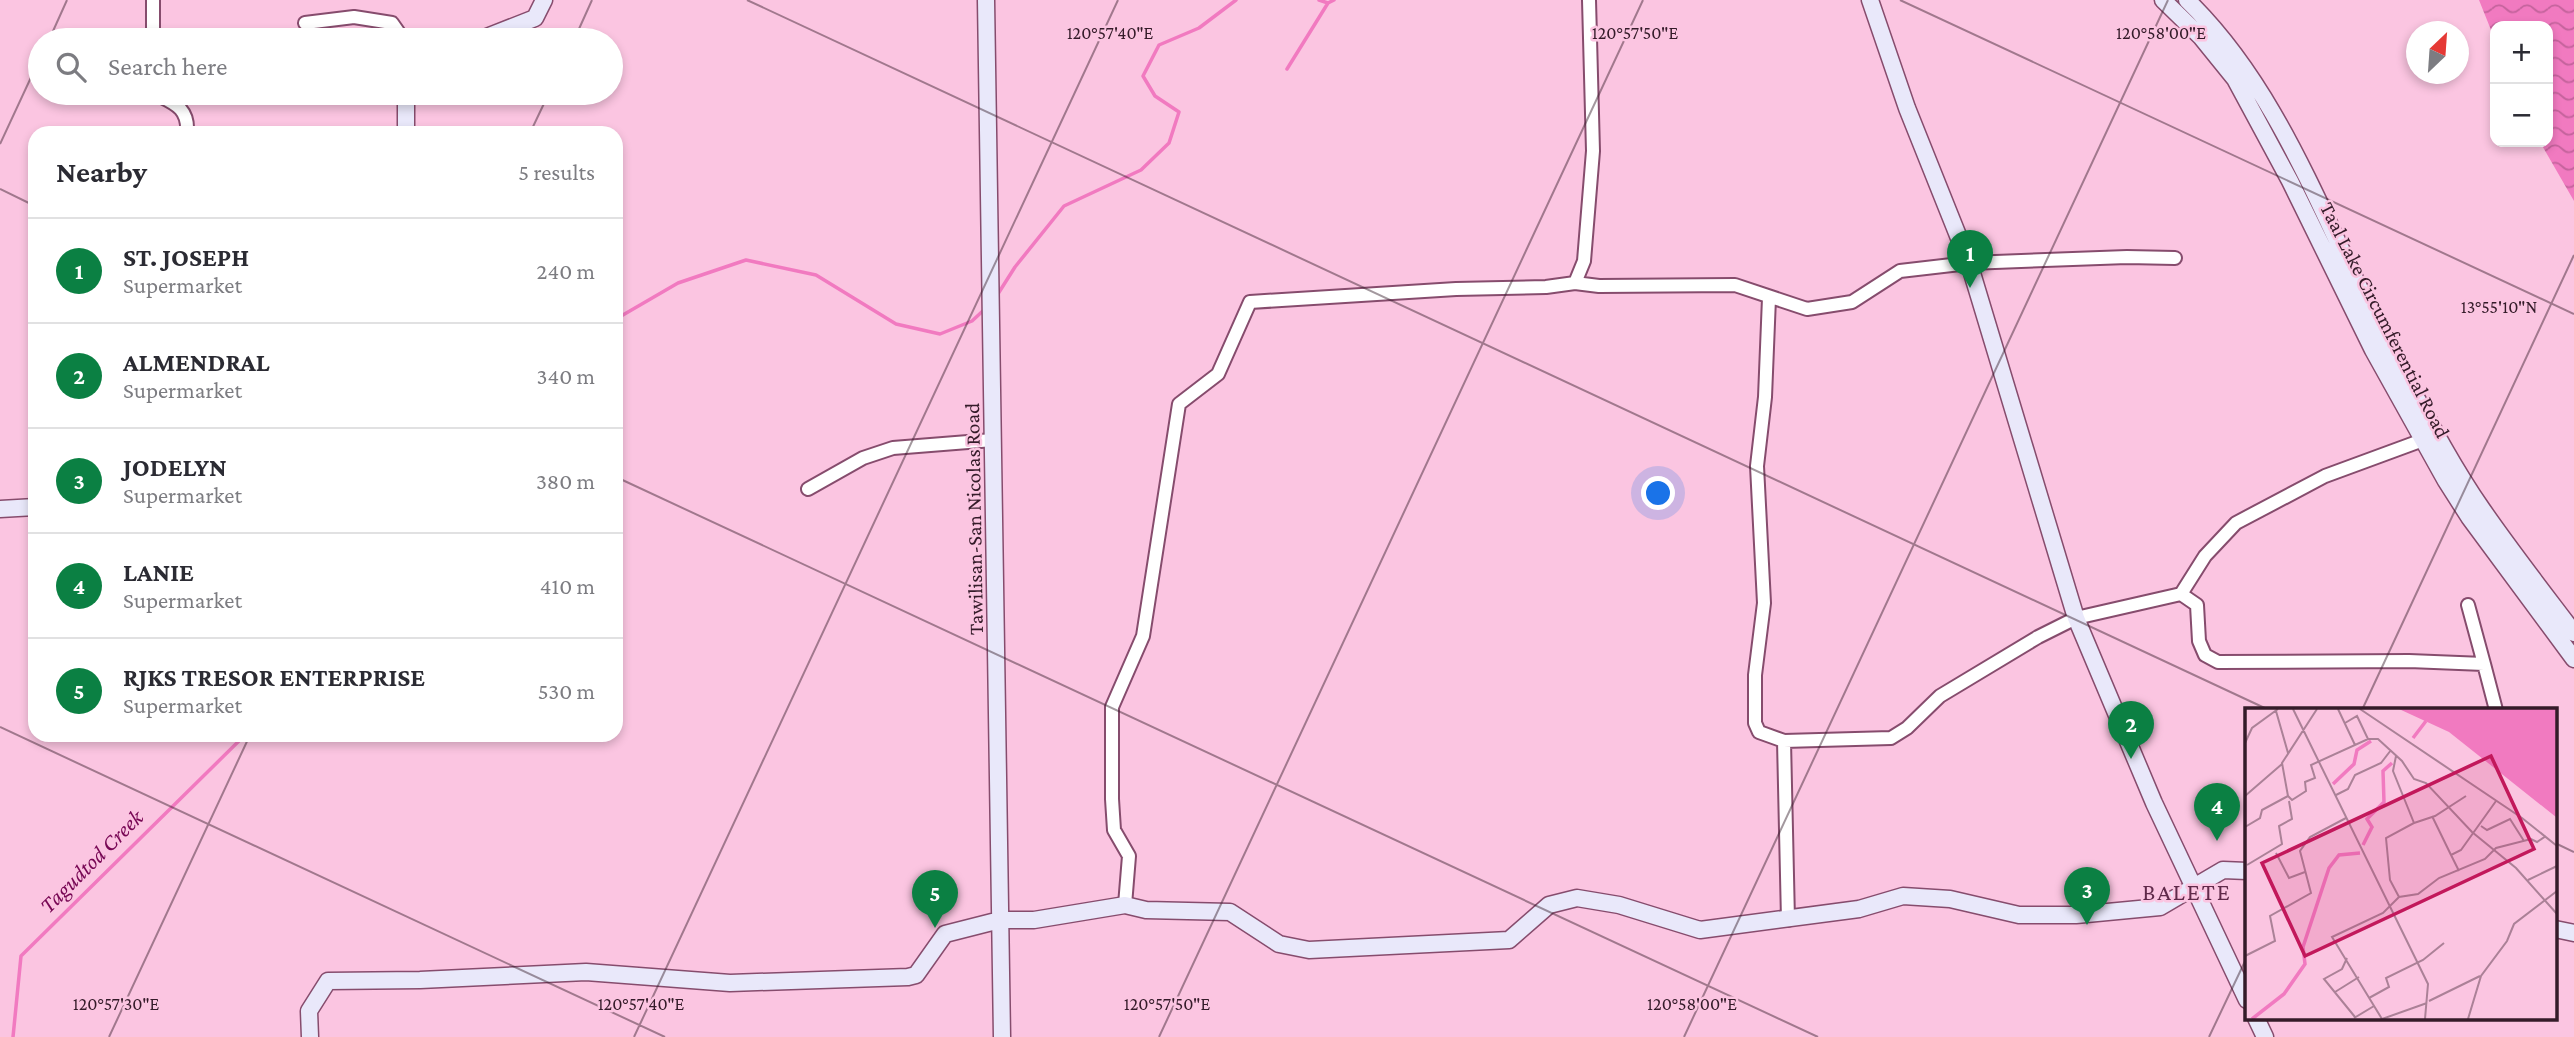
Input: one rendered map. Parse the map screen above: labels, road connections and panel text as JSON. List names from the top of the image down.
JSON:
{
  "streets": {
    "street": ["Taal Lake Circumferential Road", "Tawilisan-San Nicolas Road"]
  },
  "districts": ["BALETE"],
  "water": ["Tagudtod Creek"],
  "north": "top right",
  "page": {
    "map_buttons": ["+", "−"],
    "search": "Search here",
    "heading": ["Nearby", "5 results"],
    "list": [
      {
        "mark": "1",
        "name": "ST. JOSEPH",
        "note": "Supermarket",
        "value": "240 m"
      },
      {
        "mark": "2",
        "name": "ALMENDRAL",
        "note": "Supermarket",
        "value": "340 m"
      },
      {
        "mark": "3",
        "name": "JODELYN",
        "note": "Supermarket",
        "value": "380 m"
      },
      {
        "mark": "4",
        "name": "LANIE",
        "note": "Supermarket",
        "value": "410 m"
      },
      {
        "mark": "5",
        "name": "RJKS TRESOR ENTERPRISE",
        "note": "Supermarket",
        "value": "530 m"
      }
    ],
    "pins": [
      "1",
      "2",
      "4",
      "3",
      "5"
    ]
  },
  "coordinates": [
    "120°57'40\"E",
    "120°57'50\"E",
    "120°58'00\"E",
    "13°55'10\"N",
    "120°57'30\"E"
  ]
}
